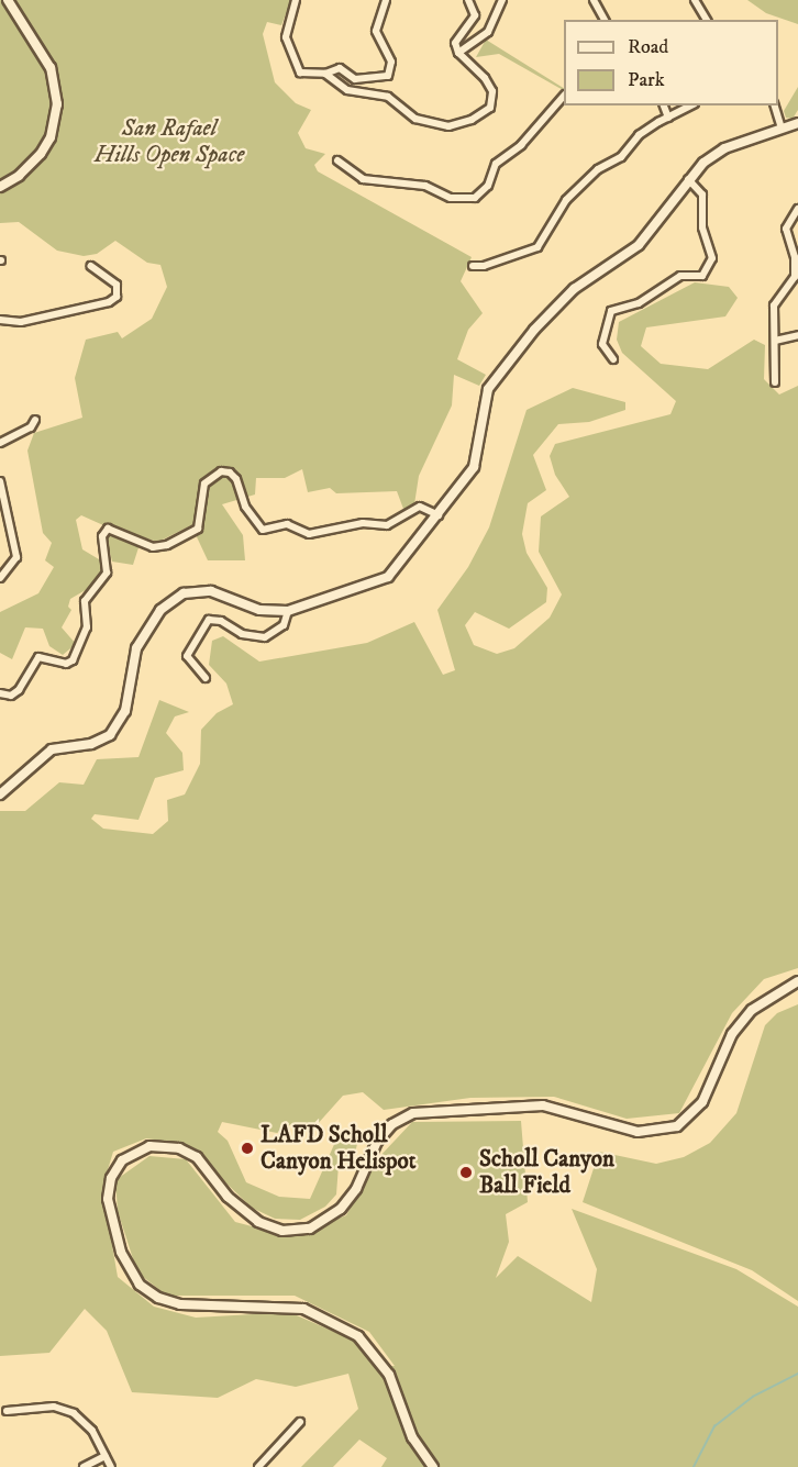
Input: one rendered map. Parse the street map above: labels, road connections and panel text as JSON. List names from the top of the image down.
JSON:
{
  "parks": ["San Rafael Hills Open Space"],
  "places": ["LAFD Scholl Canyon Helispot", "Scholl Canyon Ball Field"],
  "legend": ["Road", "Park"]
}
